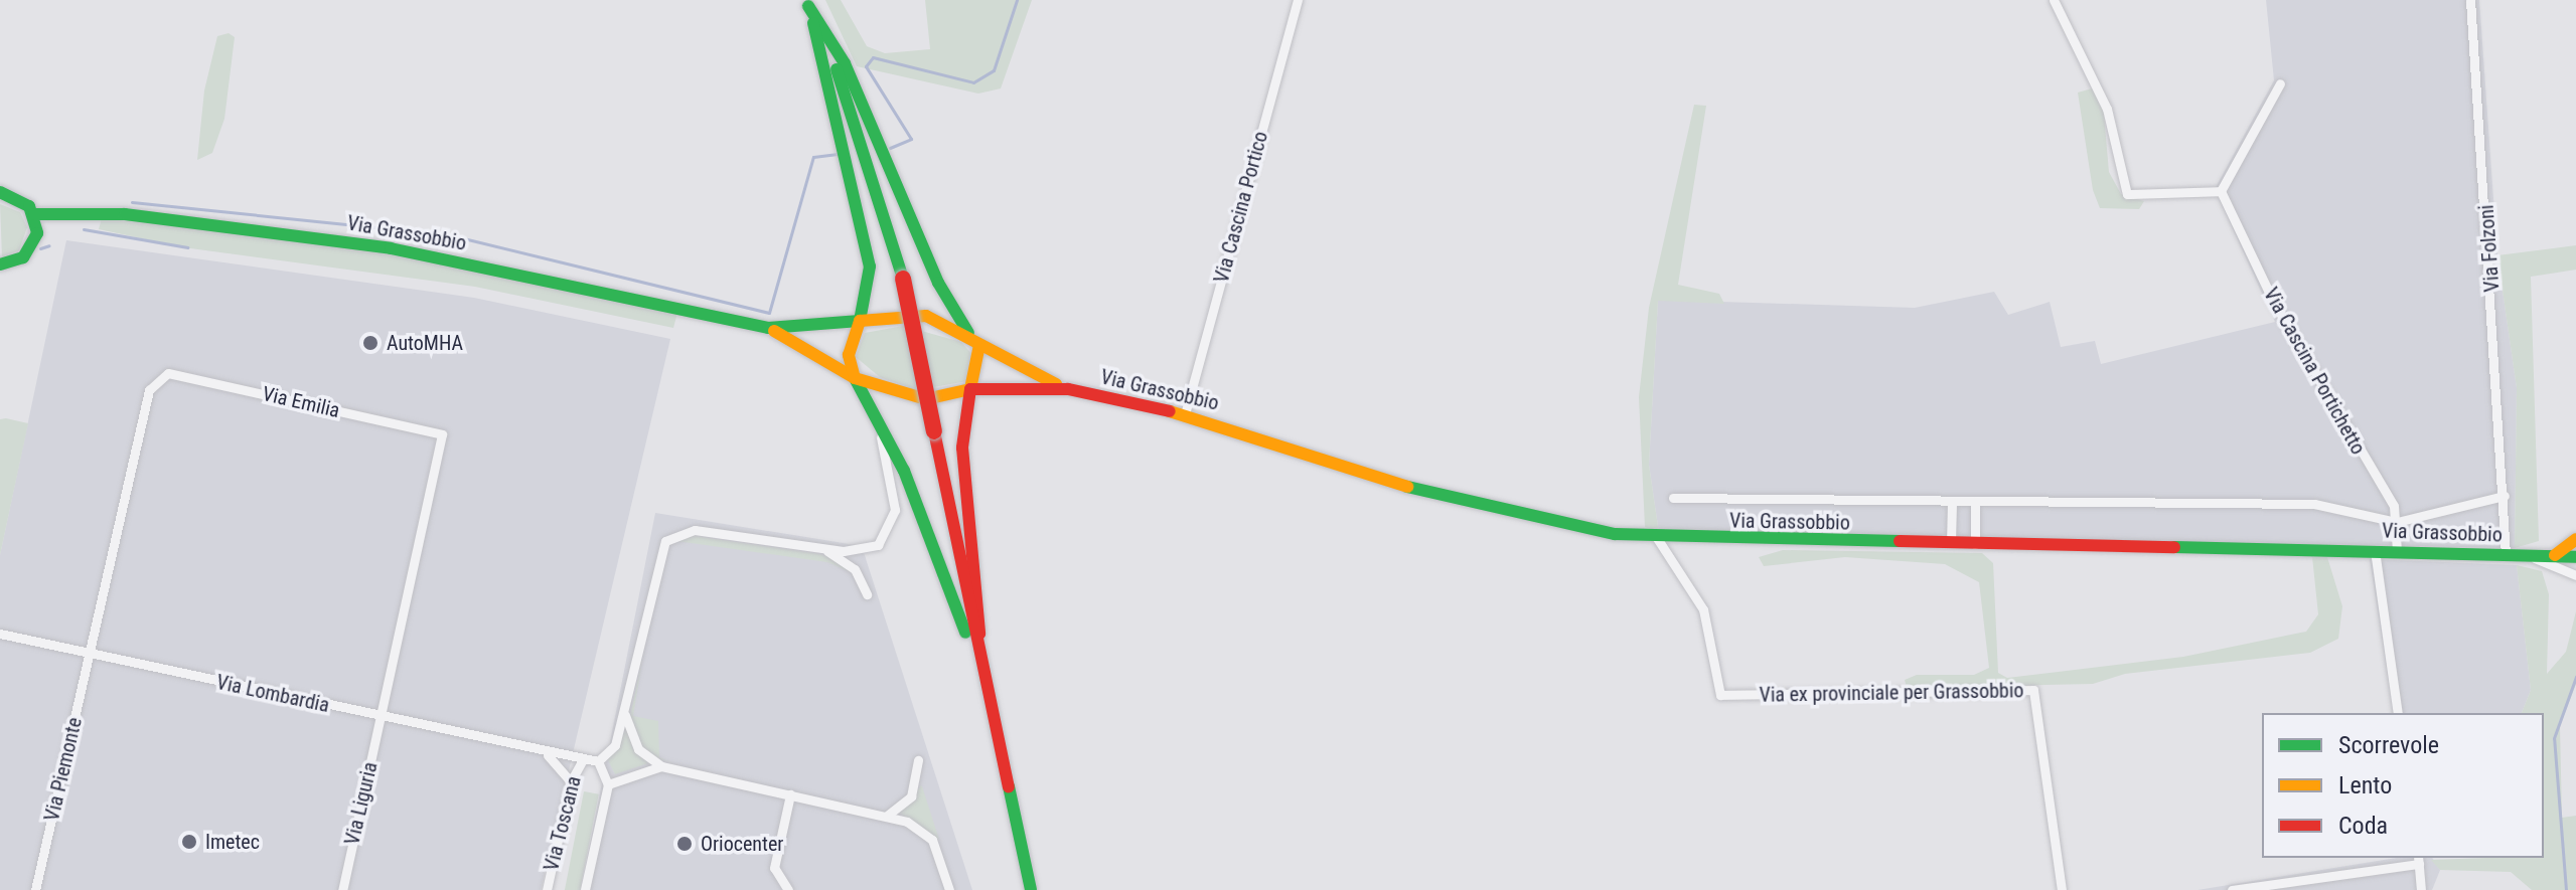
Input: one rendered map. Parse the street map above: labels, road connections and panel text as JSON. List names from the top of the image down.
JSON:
{
  "streets": {
    "main road": ["Via Grassobbio"],
    "street": [
      "Via Cascina Portico",
      "Via Folzoni",
      "Via Cascina Portichetto",
      "Via Emilia",
      "Via ex provinciale per Grassobbio",
      "Via Lombardia",
      "Via Piemonte",
      "Via Liguria",
      "Via Toscana"
    ]
  },
  "crossings": [
    ["Via Cascina Portico", "Via Grassobbio"],
    ["Via Grassobbio", "Via Folzoni"],
    ["Via Grassobbio", "Via Cascina Portichetto"],
    ["Via Grassobbio", "Via ex provinciale per Grassobbio"],
    ["Via Emilia", "Via Lombardia"],
    ["Via Emilia", "Via Piemonte"],
    ["Via Emilia", "Via Liguria"],
    ["Via Lombardia", "Via Piemonte"],
    ["Via Lombardia", "Via Liguria"],
    ["Via Lombardia", "Via Toscana"]
  ],
  "places": ["AutoMHA", "Imetec", "Oriocenter"],
  "legend": ["Scorrevole", "Lento", "Coda"]
}
